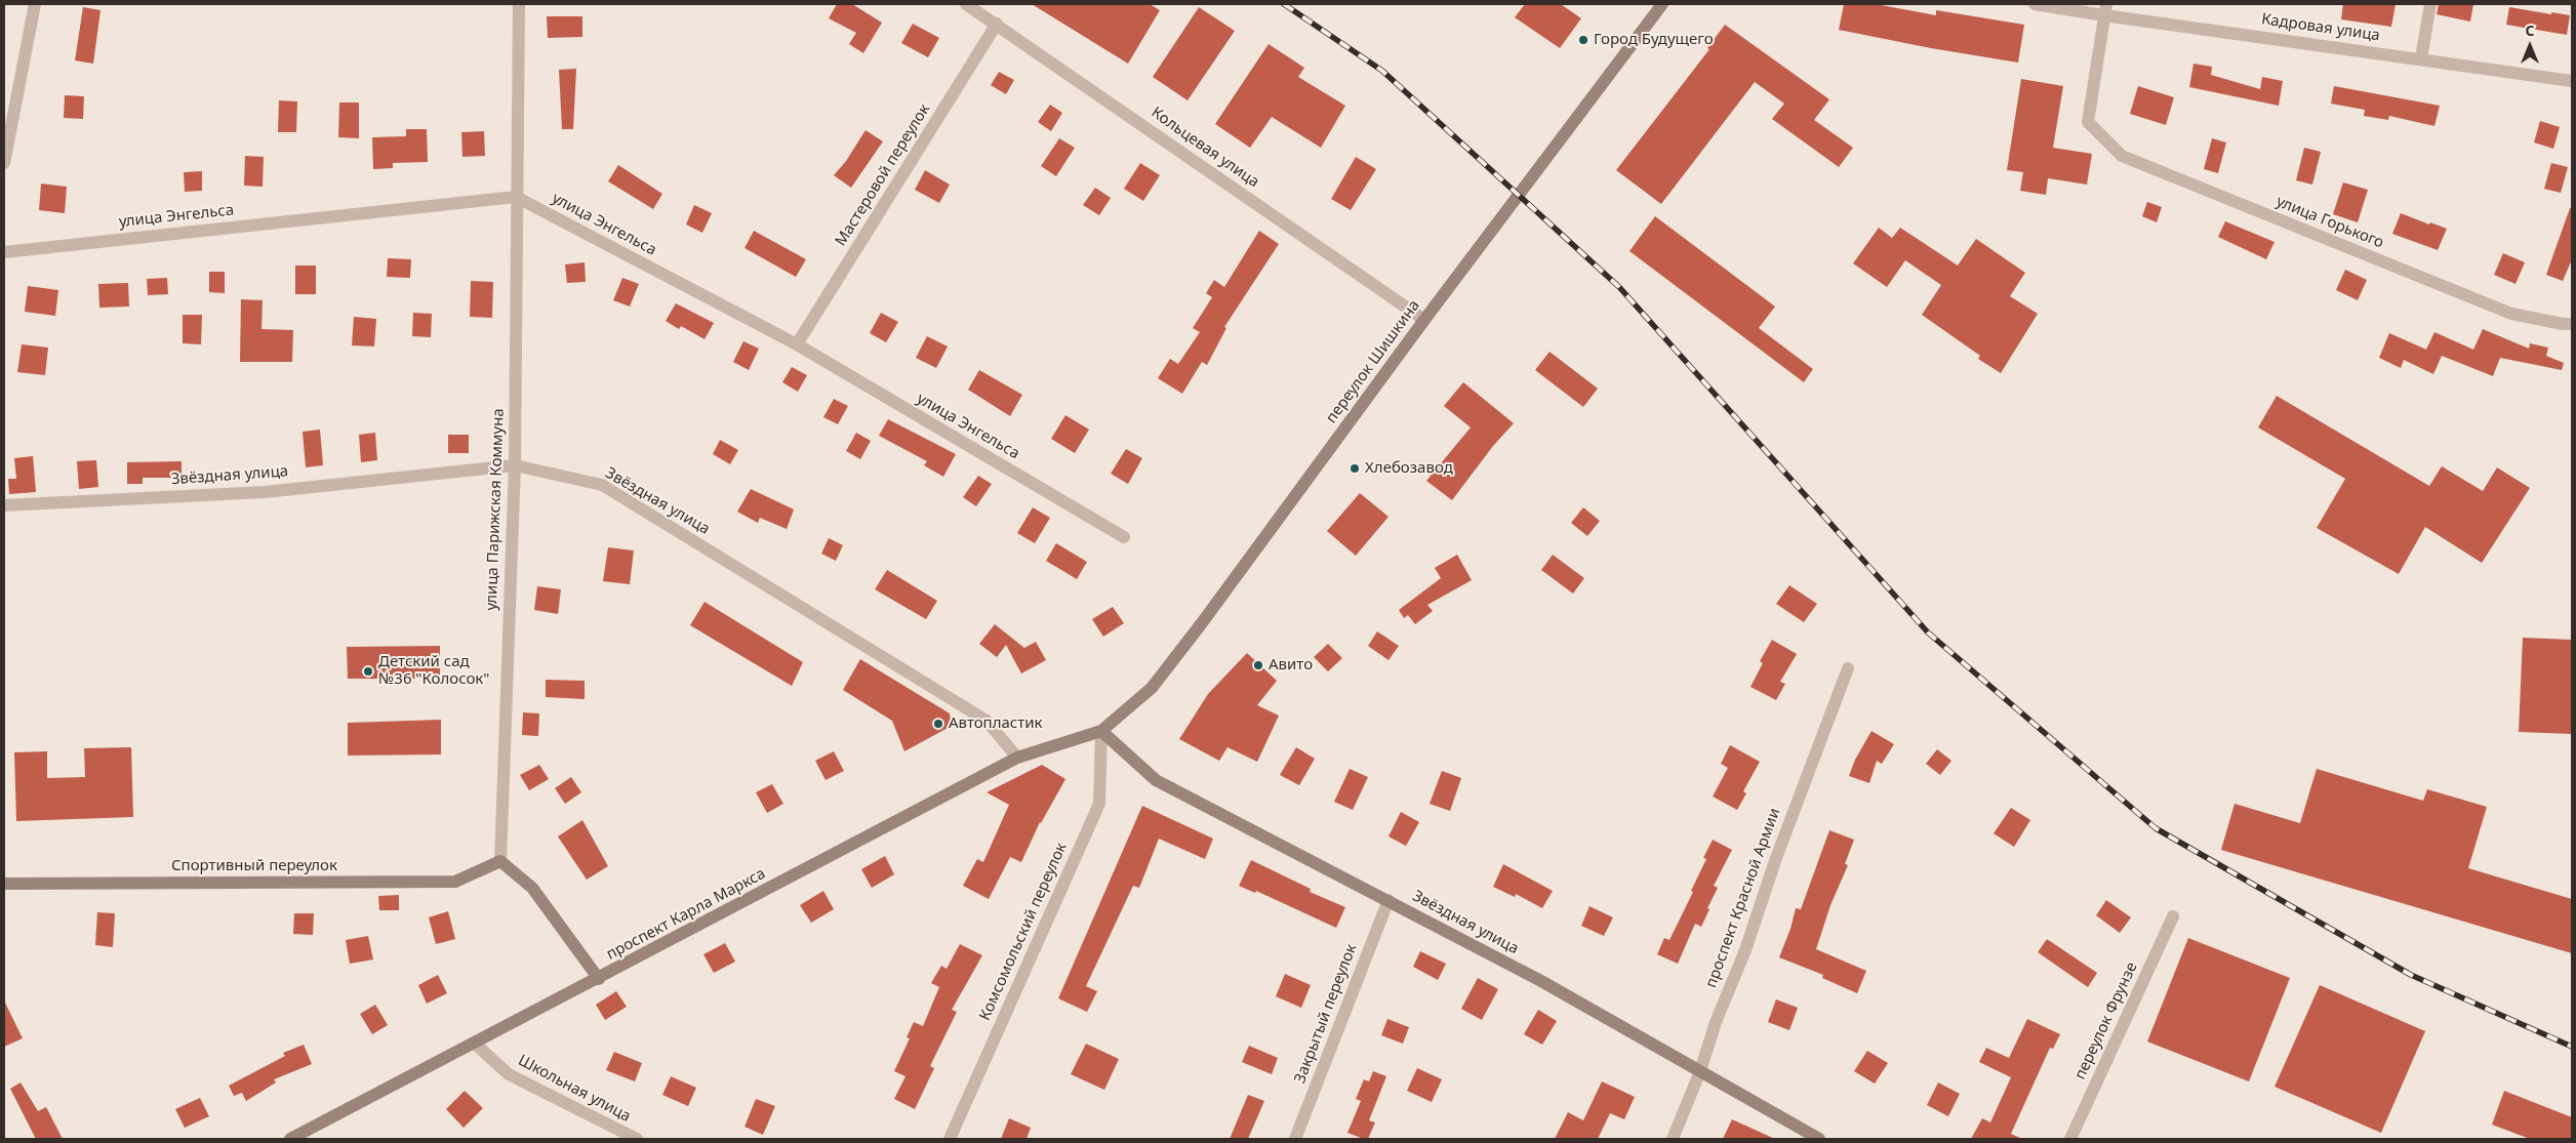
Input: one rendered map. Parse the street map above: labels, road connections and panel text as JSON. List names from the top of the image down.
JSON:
{
  "streets": {
    "main road": [
      "переулок Шишкина",
      "Звёздная улица",
      "Спортивный переулок",
      "проспект Карла Маркса"
    ],
    "street": [
      "Кадровая улица",
      "Кольцевая улица",
      "Мастеровой переулок",
      "улица Энгельса",
      "улица Горького",
      "улица Парижская Коммуна",
      "проспект Красной Армии",
      "Комсомольский переулок",
      "Закрытый переулок",
      "переулок Фрунзе",
      "Школьная улица"
    ]
  },
  "crossings": [
    ["Кадровая улица", "улица Горького"],
    ["Кольцевая улица", "Мастеровой переулок"],
    ["Кольцевая улица", "переулок Шишкина"],
    ["Мастеровой переулок", "улица Энгельса"],
    ["улица Энгельса", "улица Парижская Коммуна"],
    ["переулок Шишкина", "Звёздная улица"],
    ["переулок Шишкина", "проспект Карла Маркса"],
    ["переулок Шишкина", "Комсомольский переулок"],
    ["Звёздная улица", "улица Парижская Коммуна"],
    ["Звёздная улица", "проспект Красной Армии"],
    ["Звёздная улица", "проспект Карла Маркса"],
    ["Звёздная улица", "Комсомольский переулок"],
    ["Звёздная улица", "Закрытый переулок"],
    ["улица Парижская Коммуна", "Спортивный переулок"],
    ["проспект Карла Маркса", "Комсомольский переулок"],
    ["проспект Карла Маркса", "Школьная улица"]
  ],
  "places": [
    "Город Будущего",
    "Хлебозавод",
    "Авито",
    "Детский сад №36 \"Колосок\"",
    "Автопластик"
  ],
  "north": "top"
}
